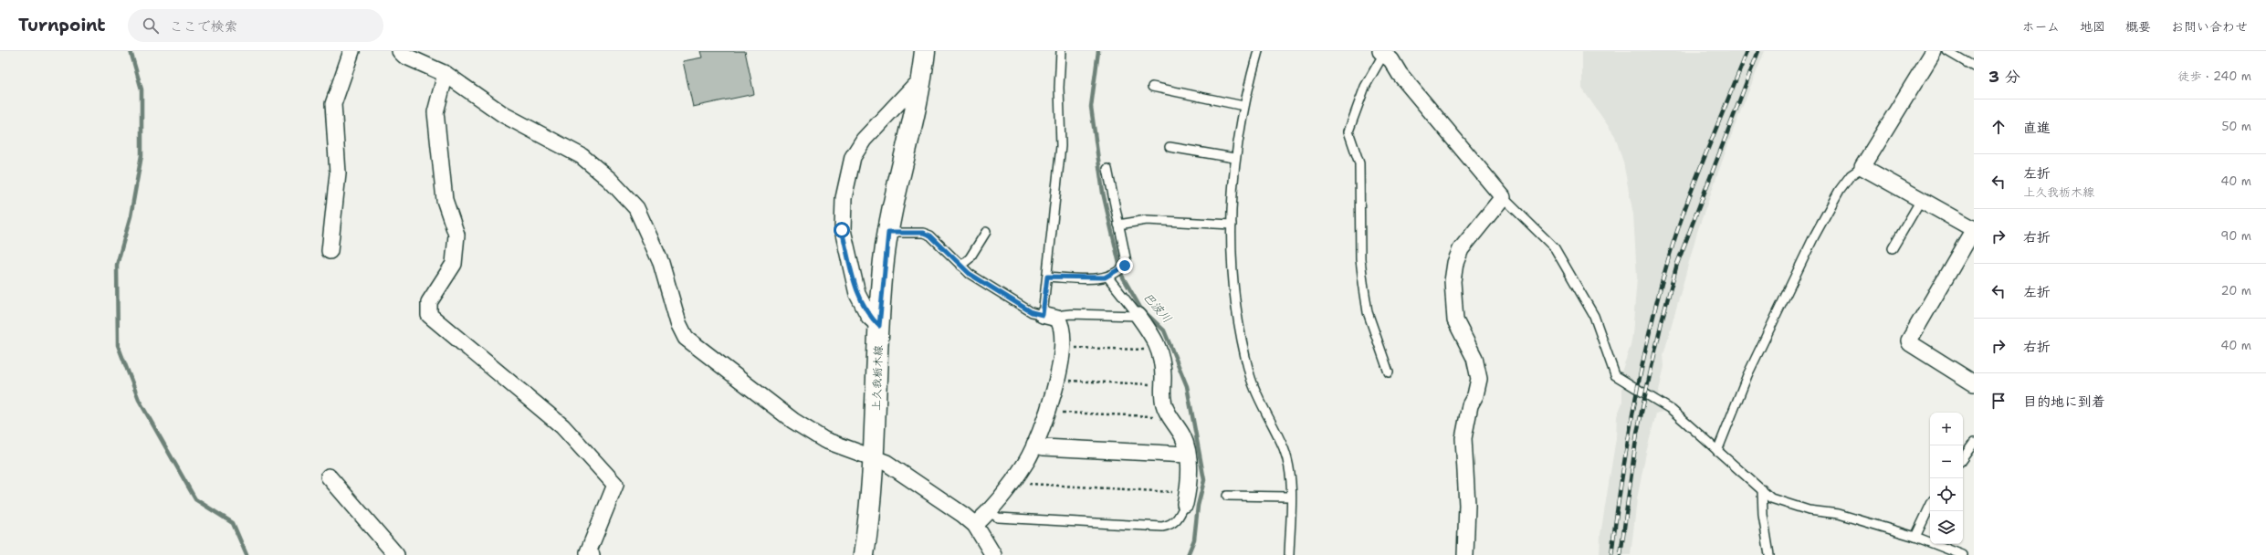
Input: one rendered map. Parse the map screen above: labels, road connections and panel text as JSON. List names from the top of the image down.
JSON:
{
  "streets": {
    "main road": ["上久我栃木線"]
  },
  "water": ["巴波川"],
  "page": {
    "header": "Turnpoint",
    "search": "ここで検索",
    "nav": [
      "ホーム",
      "地図",
      "概要",
      "お問い合わせ"
    ],
    "heading": ["3 分", "徒歩 · 240 m"],
    "list": [
      ["直進", "50 m"],
      ["左折", "上久我栃木線", "40 m"],
      ["右折", "90 m"],
      ["左折", "20 m"],
      ["右折", "40 m"],
      "目的地に到着"
    ],
    "map_buttons": ["+", "−"]
  }
}
